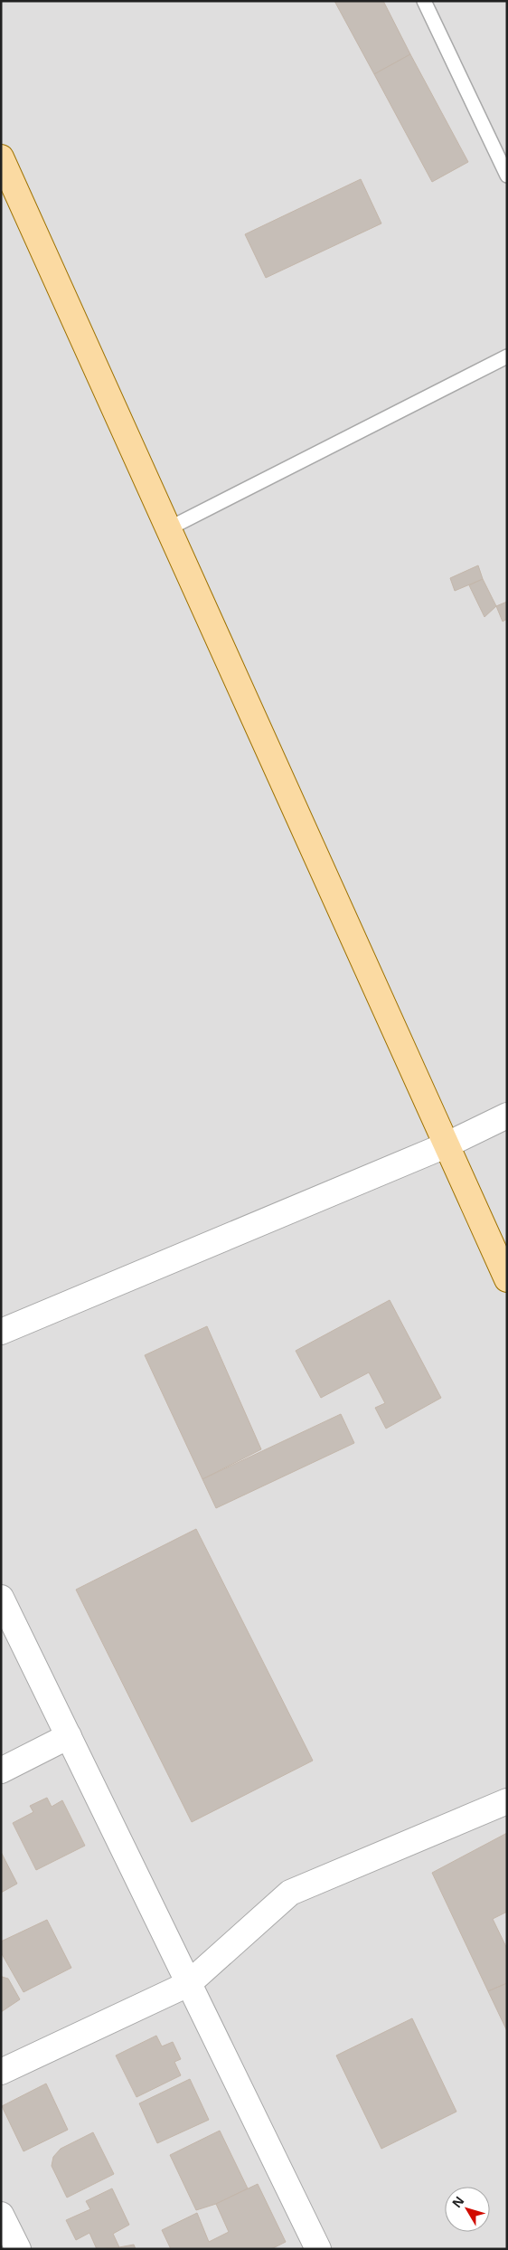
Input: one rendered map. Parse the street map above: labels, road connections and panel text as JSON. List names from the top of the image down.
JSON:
{
  "north": "top left"
}
